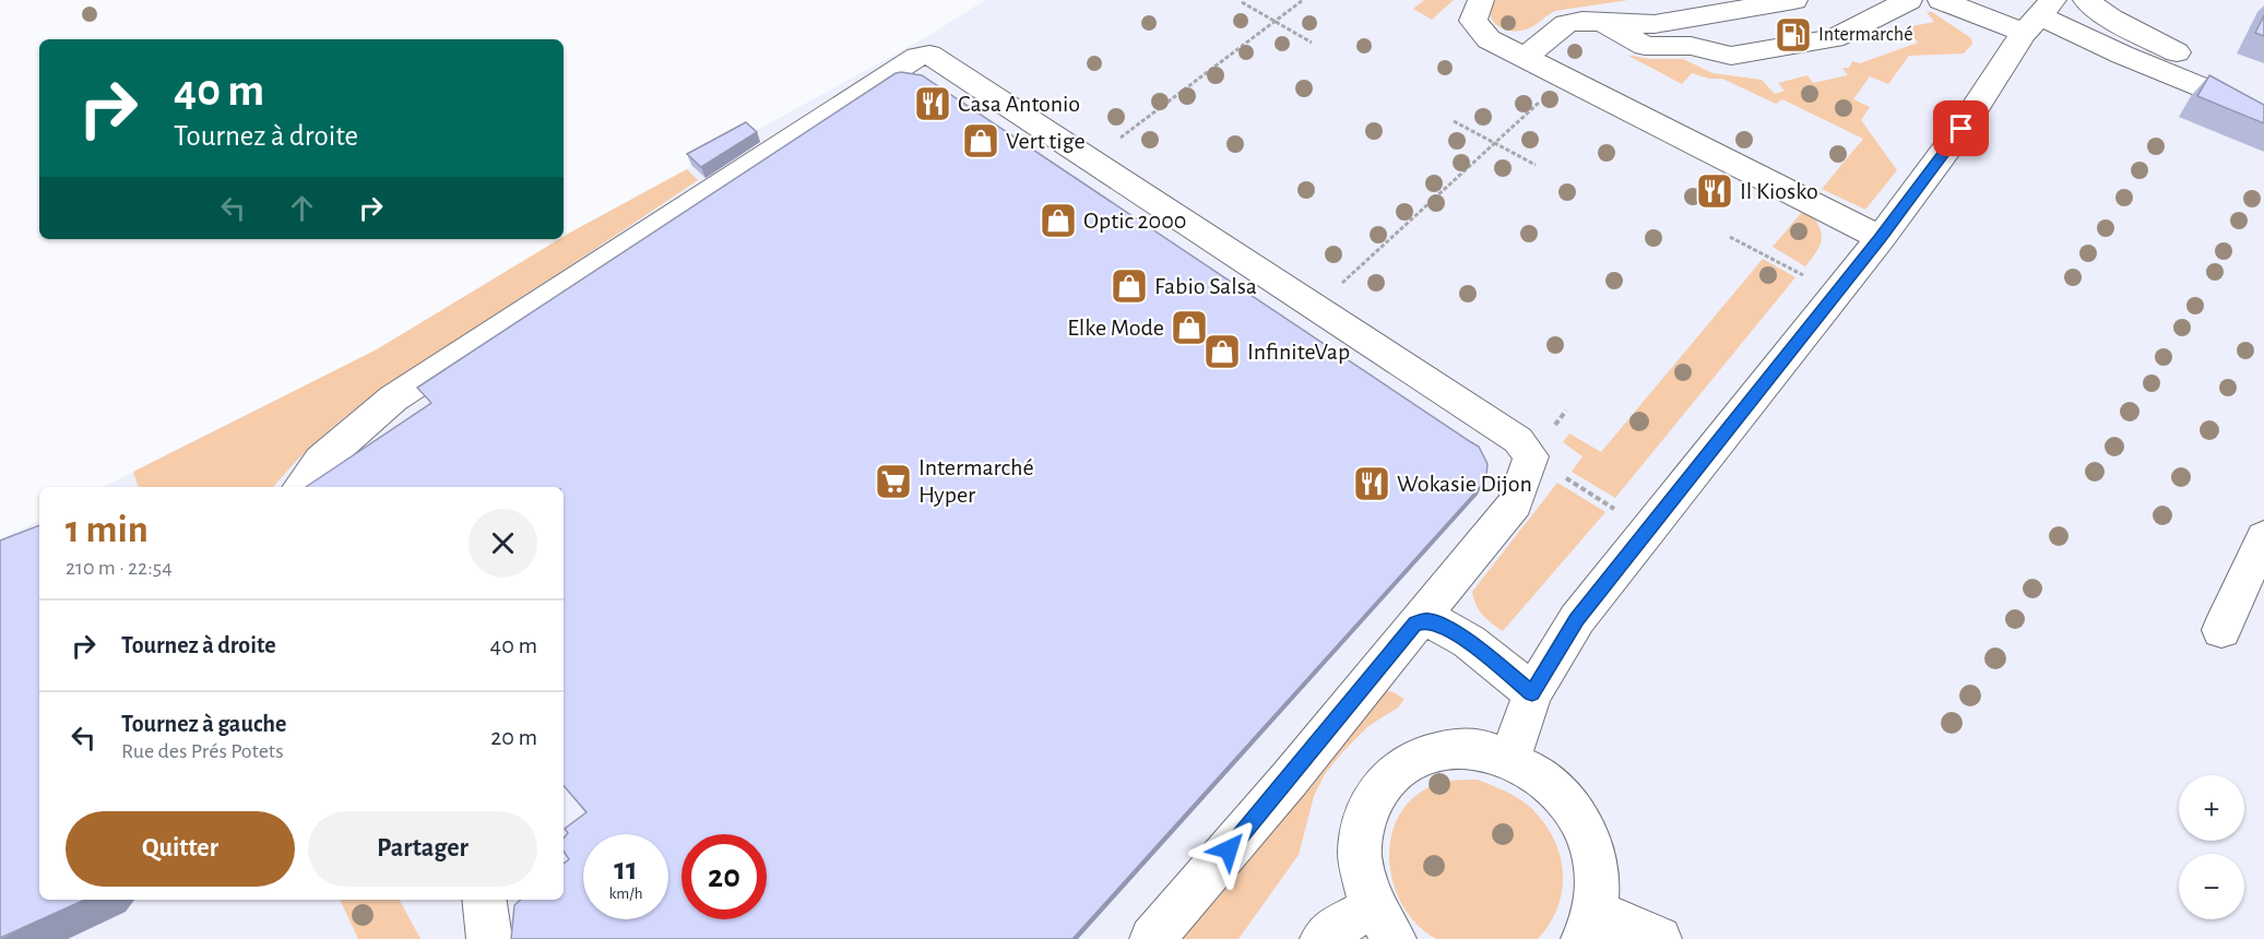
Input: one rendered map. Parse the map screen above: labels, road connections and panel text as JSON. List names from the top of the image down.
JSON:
{
  "places": {
    "fuel station": ["Intermarché"],
    "restaurant": ["Casa Antonio", "Il Kiosko", "Wokasie Dijon"],
    "shop": [
      "Vert tige",
      "Optic 2000",
      "Fabio Salsa",
      "Elke Mode",
      "InfiniteVap"
    ],
    "supermarket": ["Intermarché Hyper"]
  },
  "page": {
    "turn": ["40 m", "Tournez à droite"],
    "heading": ["1 min", "210 m · 22:54"],
    "list": [
      {
        "name": "Tournez à droite",
        "value": "40 m"
      },
      {
        "name": "Tournez à gauche",
        "note": "Rue des Prés Potets",
        "value": "20 m"
      }
    ],
    "map_buttons": ["+", "−"],
    "buttons": ["Quitter", "Partager"],
    "speed": "11 km/h",
    "limit": "20"
  }
}
